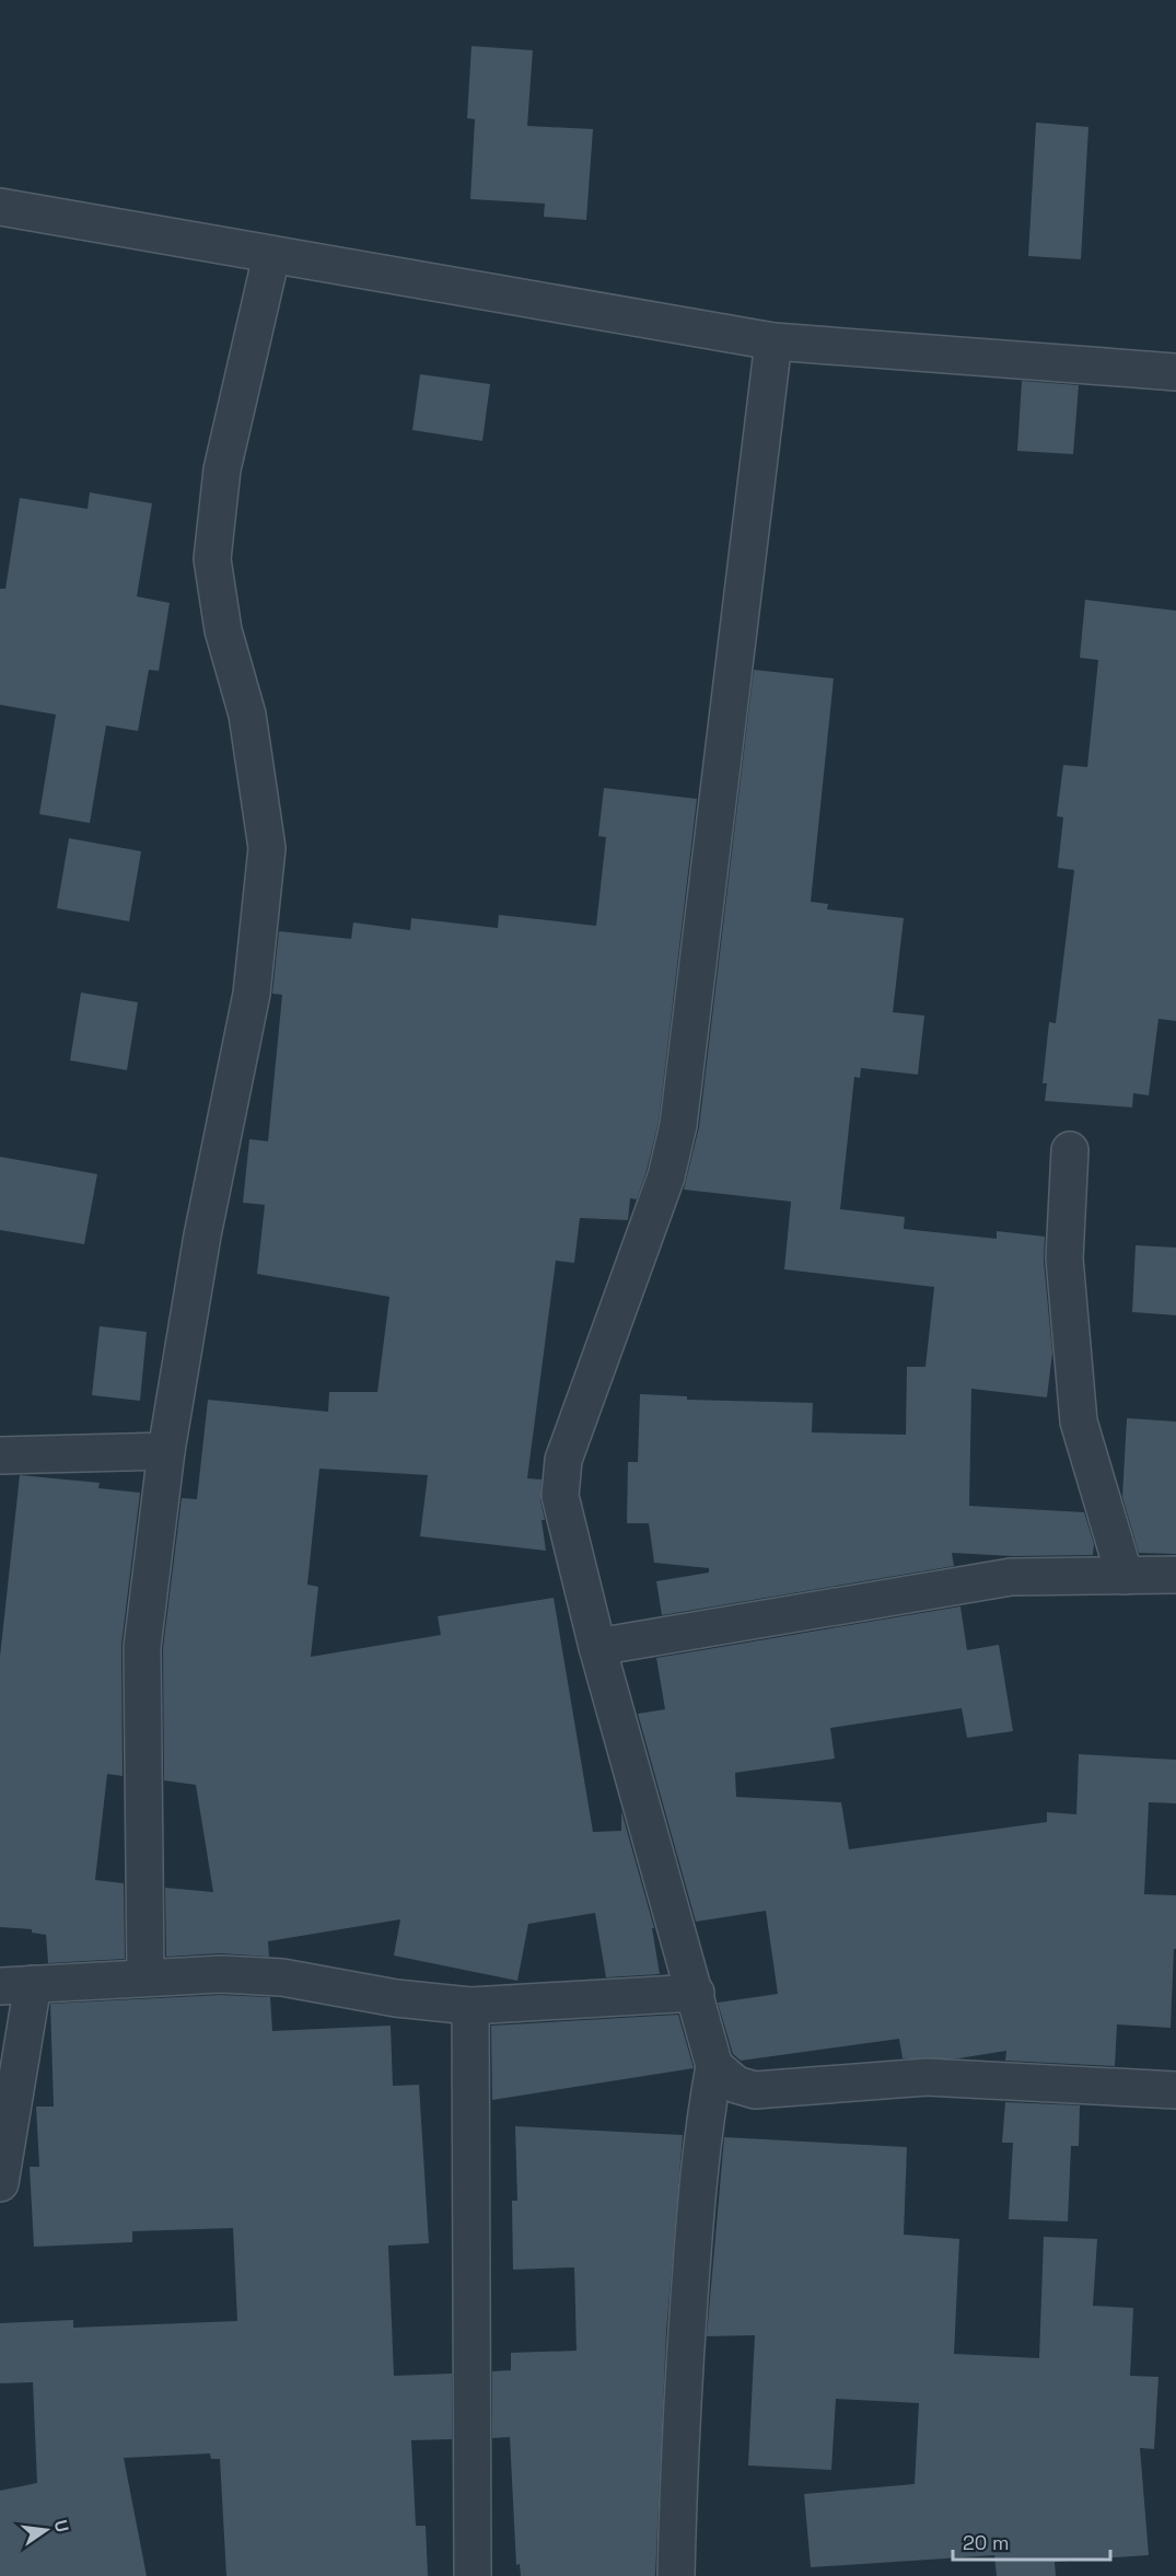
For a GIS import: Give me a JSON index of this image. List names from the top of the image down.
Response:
{
  "scale_bar": "20 m",
  "north": "right"
}
